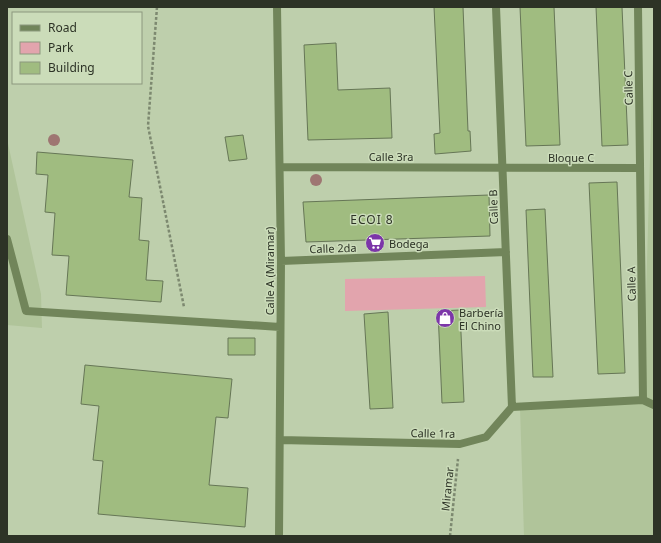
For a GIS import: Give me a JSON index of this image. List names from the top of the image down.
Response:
{
  "streets": {
    "street": [
      "Calle C",
      "Calle 3ra",
      "Bloque C",
      "Calle B",
      "Calle 2da",
      "Calle A (Miramar)",
      "Calle A",
      "Calle 1ra"
    ],
    "path": ["Miramar"]
  },
  "crossings": [
    ["Calle C", "Bloque C"],
    ["Calle C", "Calle A"],
    ["Calle 3ra", "Bloque C"],
    ["Calle 3ra", "Calle B"],
    ["Calle 3ra", "Calle A (Miramar)"],
    ["Bloque C", "Calle B"],
    ["Bloque C", "Calle A"],
    ["Calle B", "Calle 2da"],
    ["Calle B", "Calle 1ra"],
    ["Calle 2da", "Calle A (Miramar)"],
    ["Calle A (Miramar)", "Calle 1ra"],
    ["Calle 1ra", "Miramar"]
  ],
  "districts": ["ECOI 8"],
  "places": {
    "supermarket": ["Bodega"],
    "shop": ["Barbería El Chino"]
  },
  "legend": ["Road", "Park", "Building"]
}
